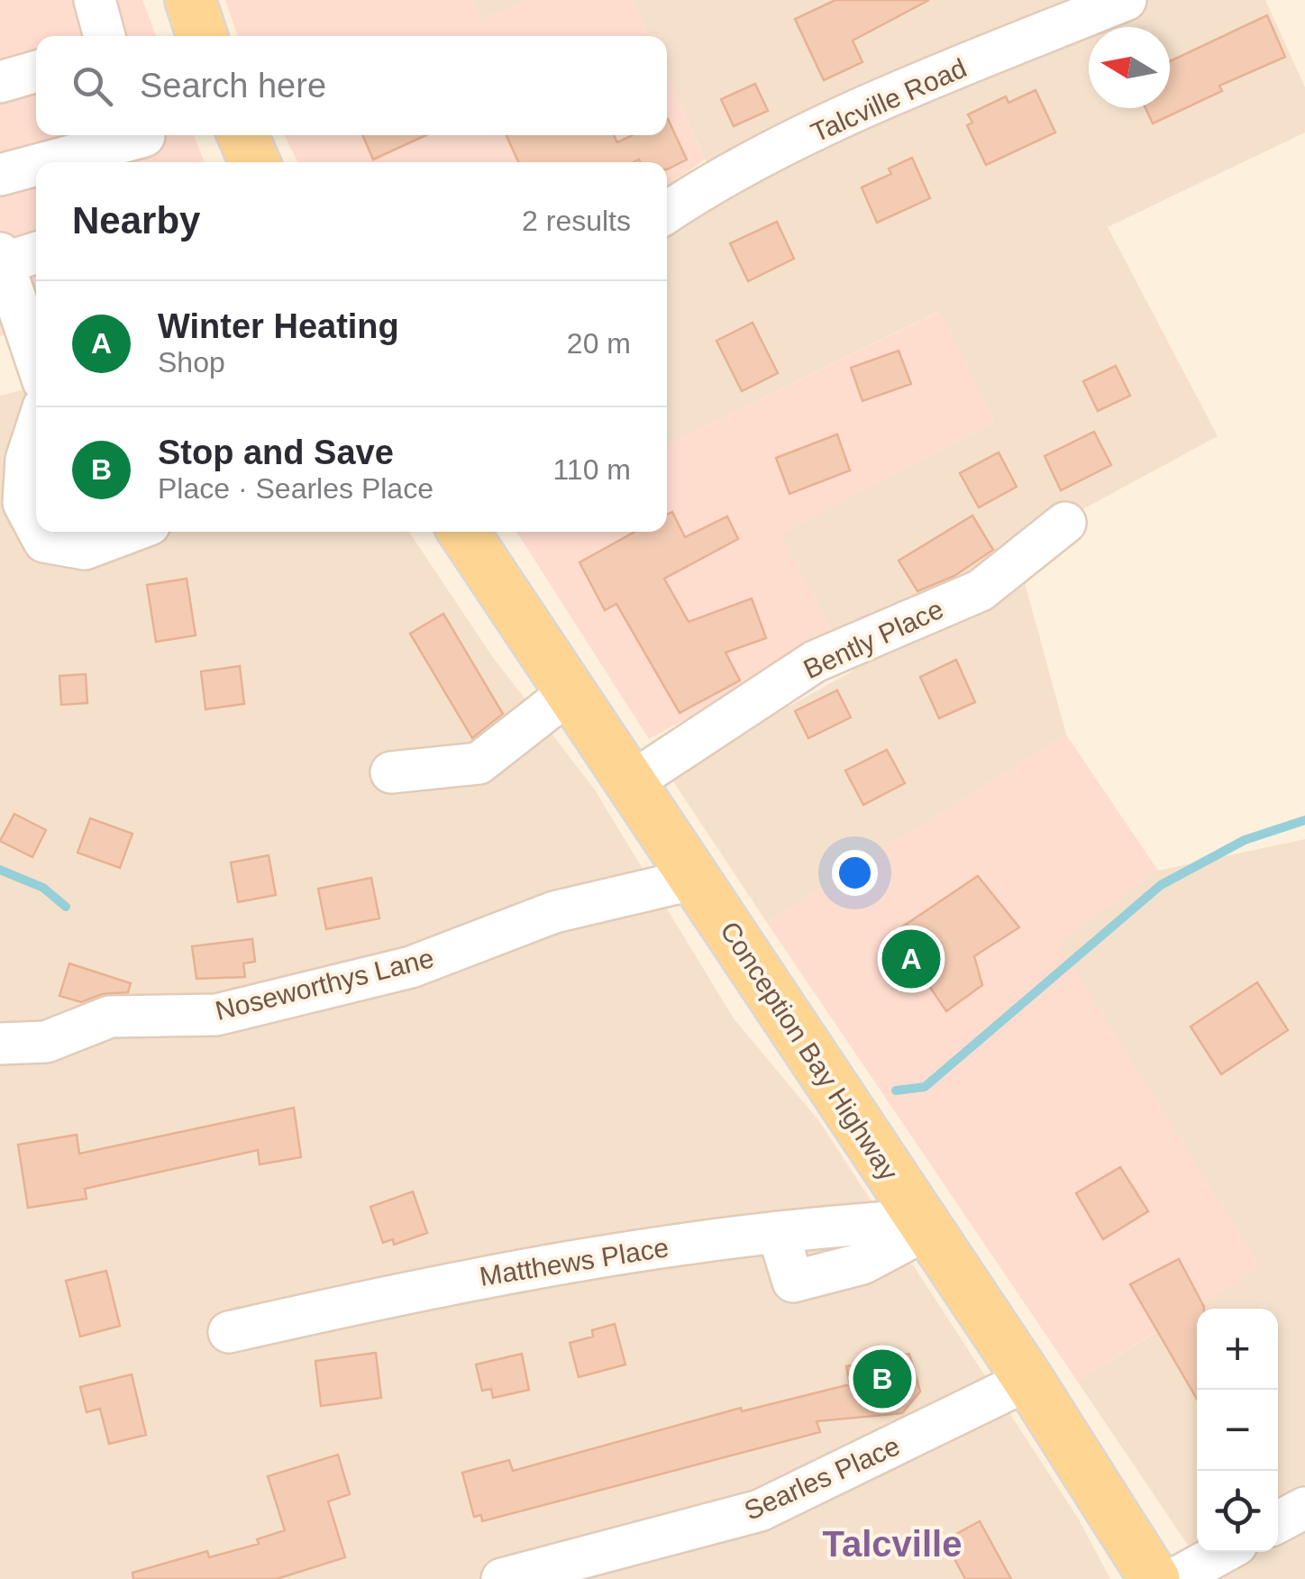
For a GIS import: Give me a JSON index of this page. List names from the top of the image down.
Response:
{
  "streets": {
    "main road": ["Conception Bay Highway"],
    "street": [
      "Talcville Road",
      "Bently Place",
      "Noseworthys Lane",
      "Matthews Place",
      "Searles Place"
    ]
  },
  "crossings": [
    ["Bently Place", "Conception Bay Highway"],
    ["Noseworthys Lane", "Conception Bay Highway"],
    ["Conception Bay Highway", "Matthews Place"],
    ["Conception Bay Highway", "Searles Place"]
  ],
  "districts": ["Talcville"],
  "north": "left",
  "page": {
    "search": "Search here",
    "heading": ["Nearby", "2 results"],
    "list": [
      {
        "mark": "A",
        "name": "Winter Heating",
        "note": "Shop",
        "value": "20 m"
      },
      {
        "mark": "B",
        "name": "Stop and Save",
        "note": "Place · Searles Place",
        "value": "110 m"
      }
    ],
    "pins": ["A", "B"],
    "map_buttons": ["+", "−"]
  }
}
